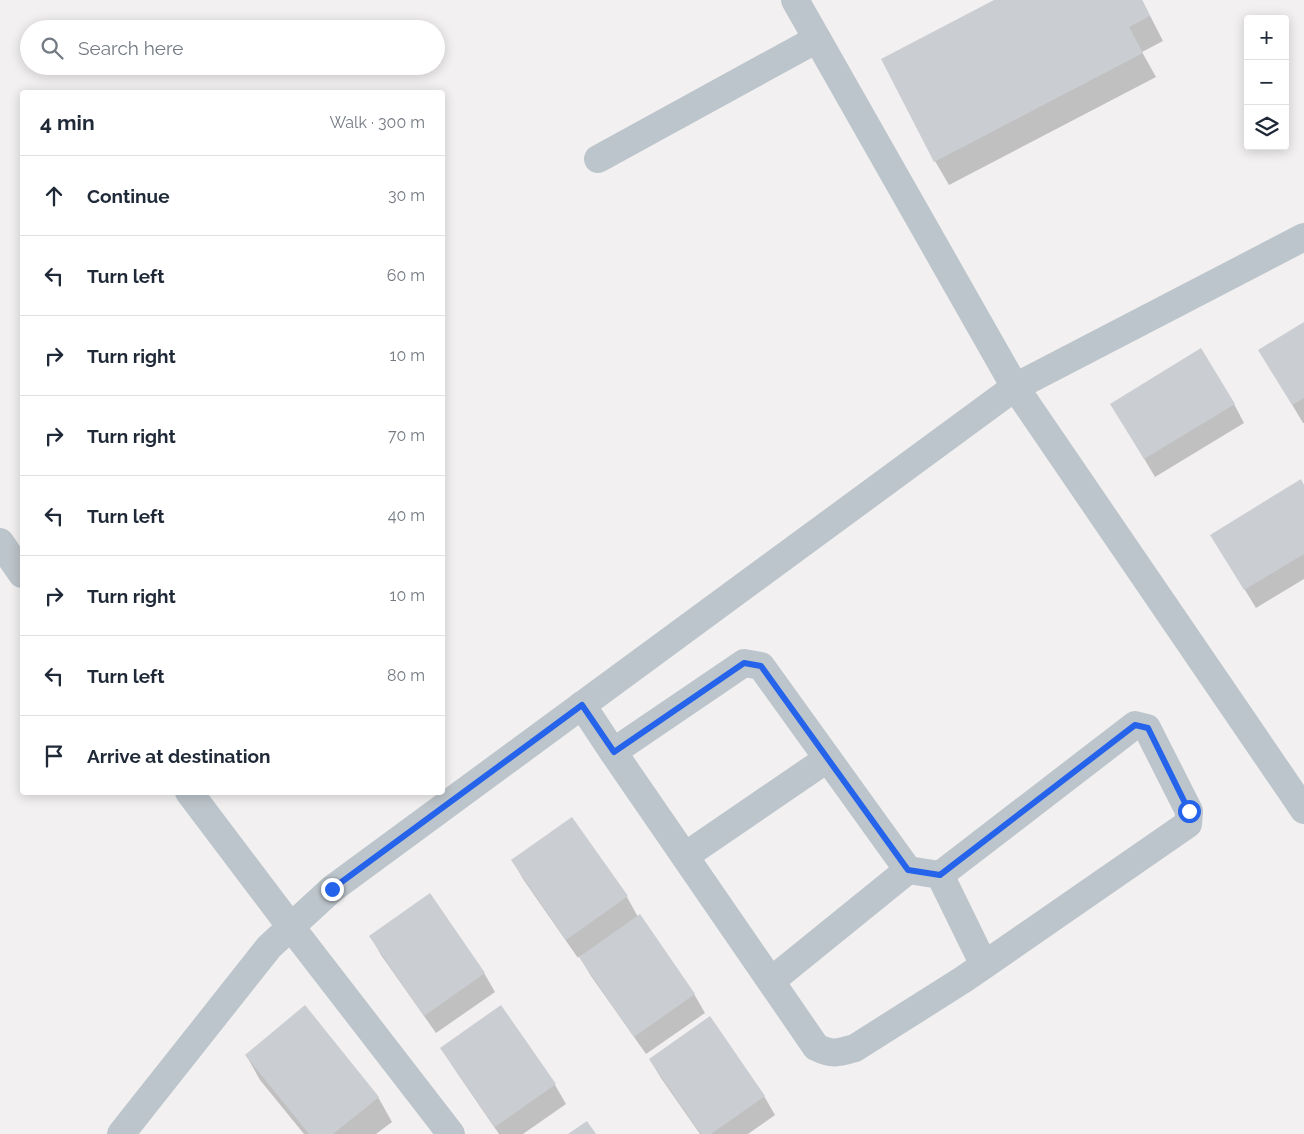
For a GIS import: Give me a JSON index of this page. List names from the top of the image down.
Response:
{
  "page": {
    "map_buttons": ["+", "−"],
    "search": "Search here",
    "heading": ["4 min", "Walk · 300 m"],
    "list": [
      ["Continue", "30 m"],
      ["Turn left", "60 m"],
      ["Turn right", "10 m"],
      ["Turn right", "70 m"],
      ["Turn left", "40 m"],
      ["Turn right", "10 m"],
      ["Turn left", "80 m"],
      "Arrive at destination"
    ]
  }
}
